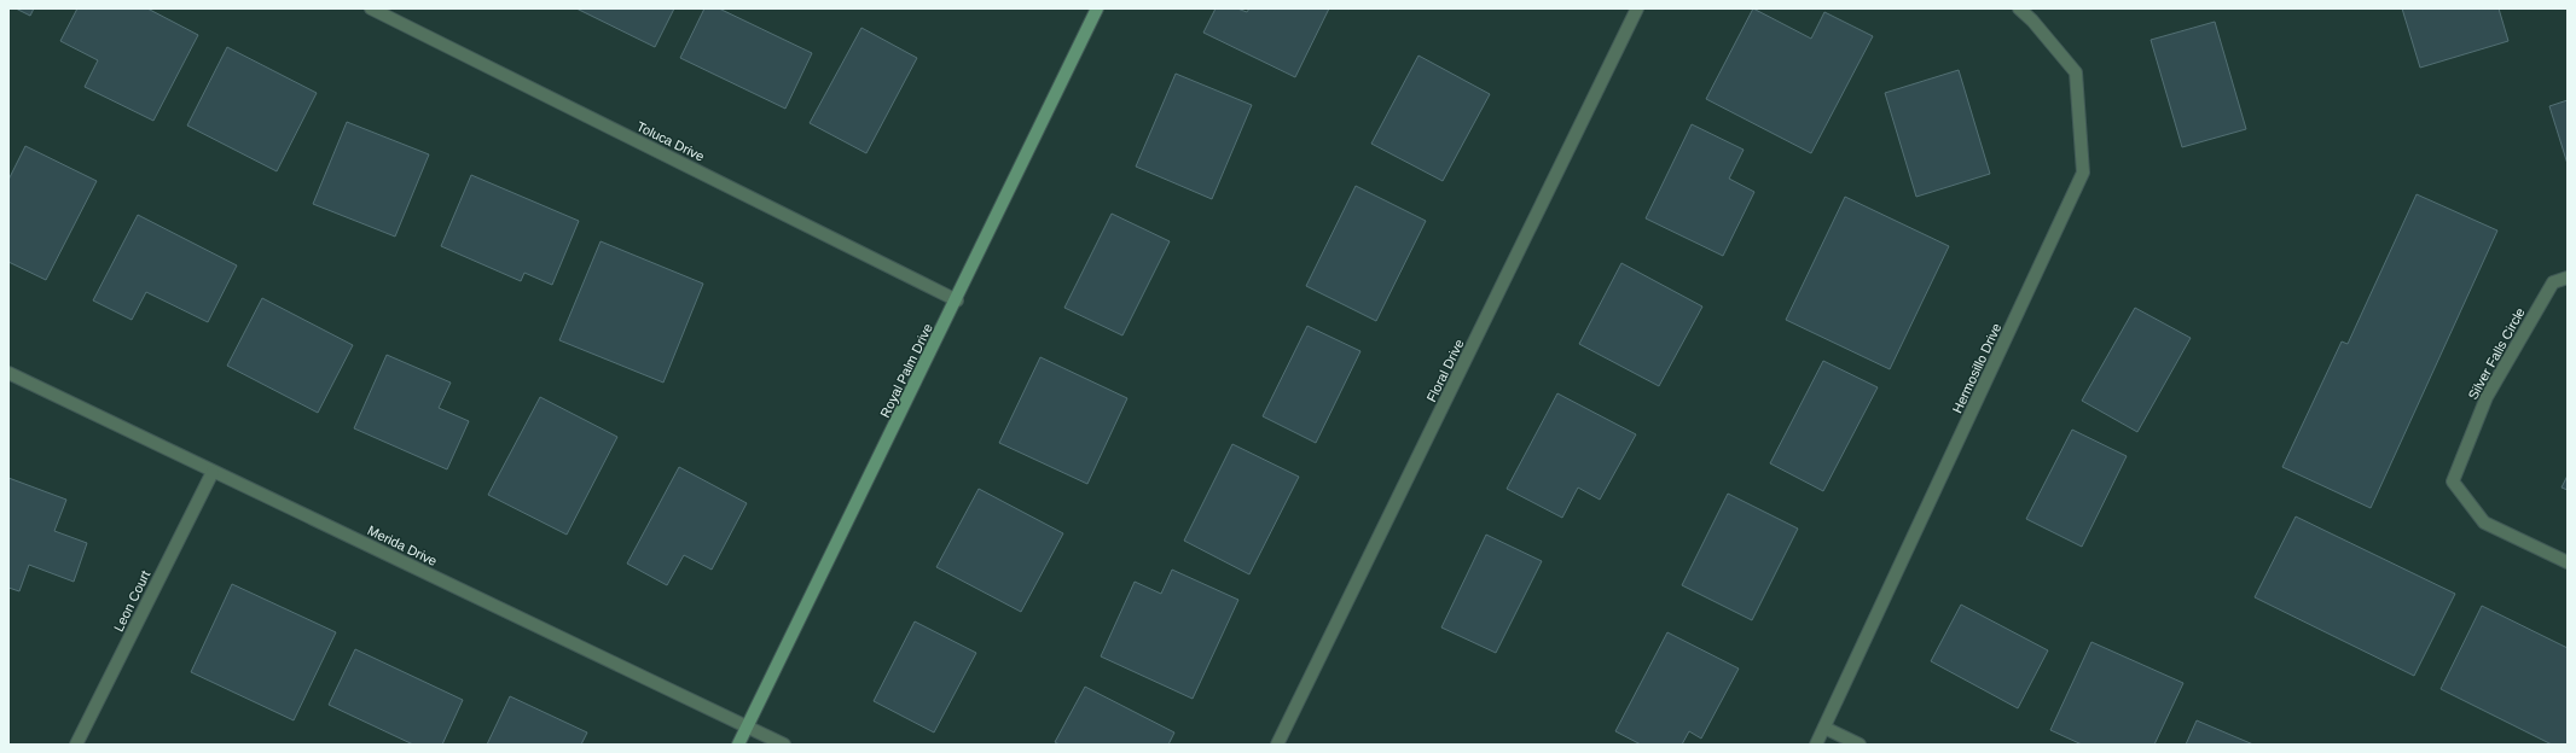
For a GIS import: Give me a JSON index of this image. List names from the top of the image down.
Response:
{
  "streets": {
    "street": [
      "Toluca Drive",
      "Silver Falls Circle",
      "Hermosillo Drive",
      "Royal Palm Drive",
      "Floral Drive",
      "Merida Drive",
      "Leon Court"
    ]
  },
  "crossings": [
    ["Toluca Drive", "Royal Palm Drive"],
    ["Royal Palm Drive", "Merida Drive"],
    ["Merida Drive", "Leon Court"]
  ]
}
